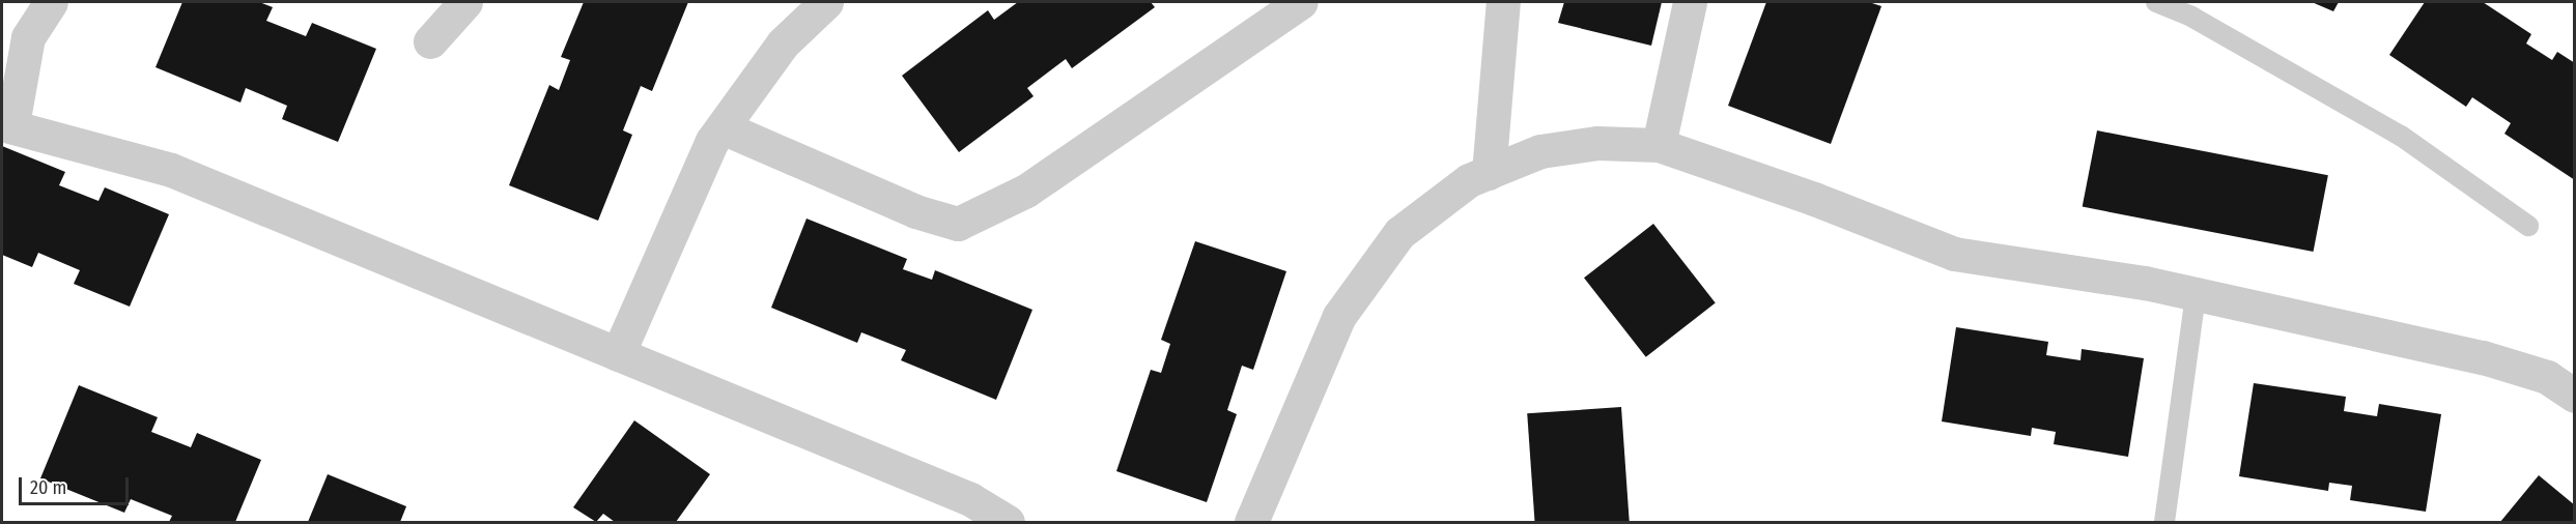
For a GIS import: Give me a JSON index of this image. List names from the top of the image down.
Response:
{
  "scale_bar": "20 m"
}
